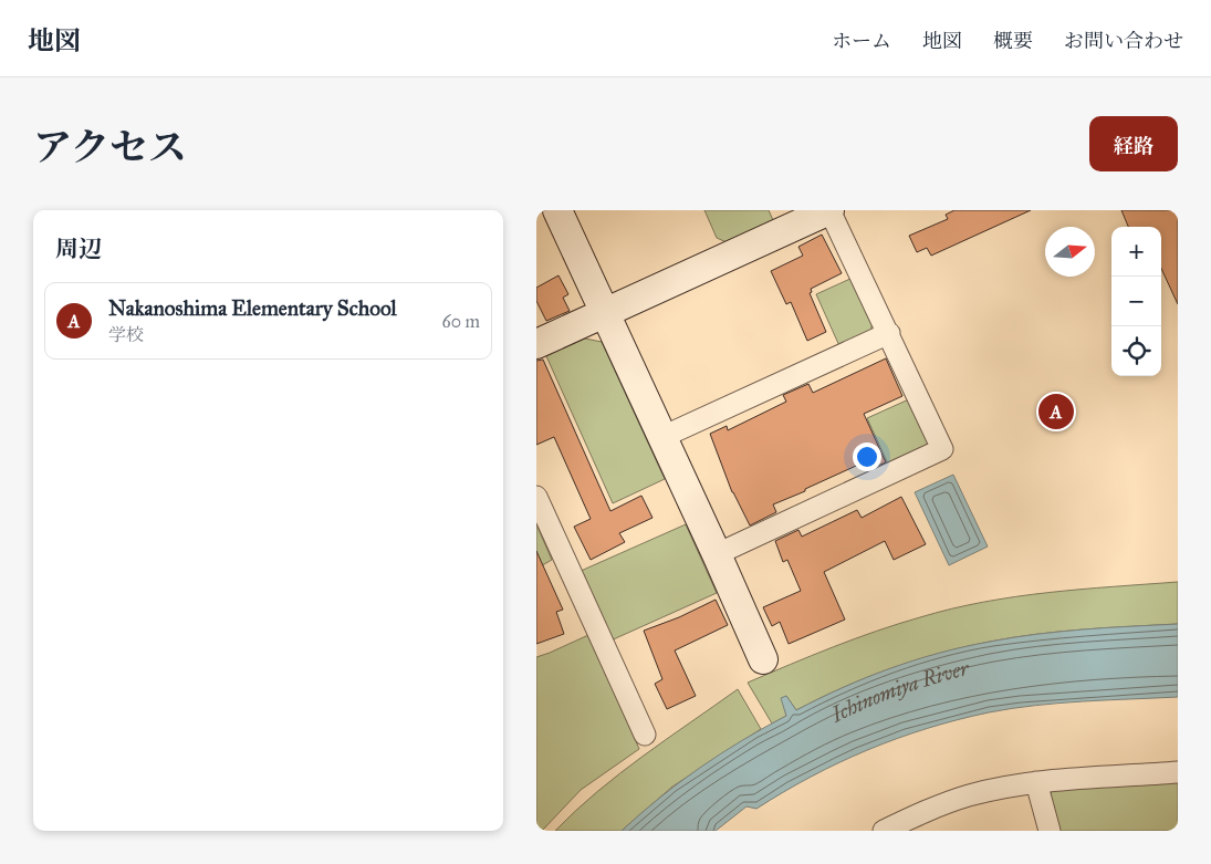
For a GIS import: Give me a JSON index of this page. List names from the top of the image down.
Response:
{
  "water": ["Ichinomiya River"],
  "north": "right",
  "page": {
    "header": "地図",
    "nav": [
      "ホーム",
      "地図",
      "概要",
      "お問い合わせ"
    ],
    "title": "アクセス",
    "buttons": "経路",
    "heading": "周辺",
    "map_buttons": ["+", "−"],
    "list": [
      {
        "mark": "A",
        "name": "Nakanoshima Elementary School",
        "note": "学校",
        "value": "60 m"
      }
    ],
    "pins": "A"
  }
}
